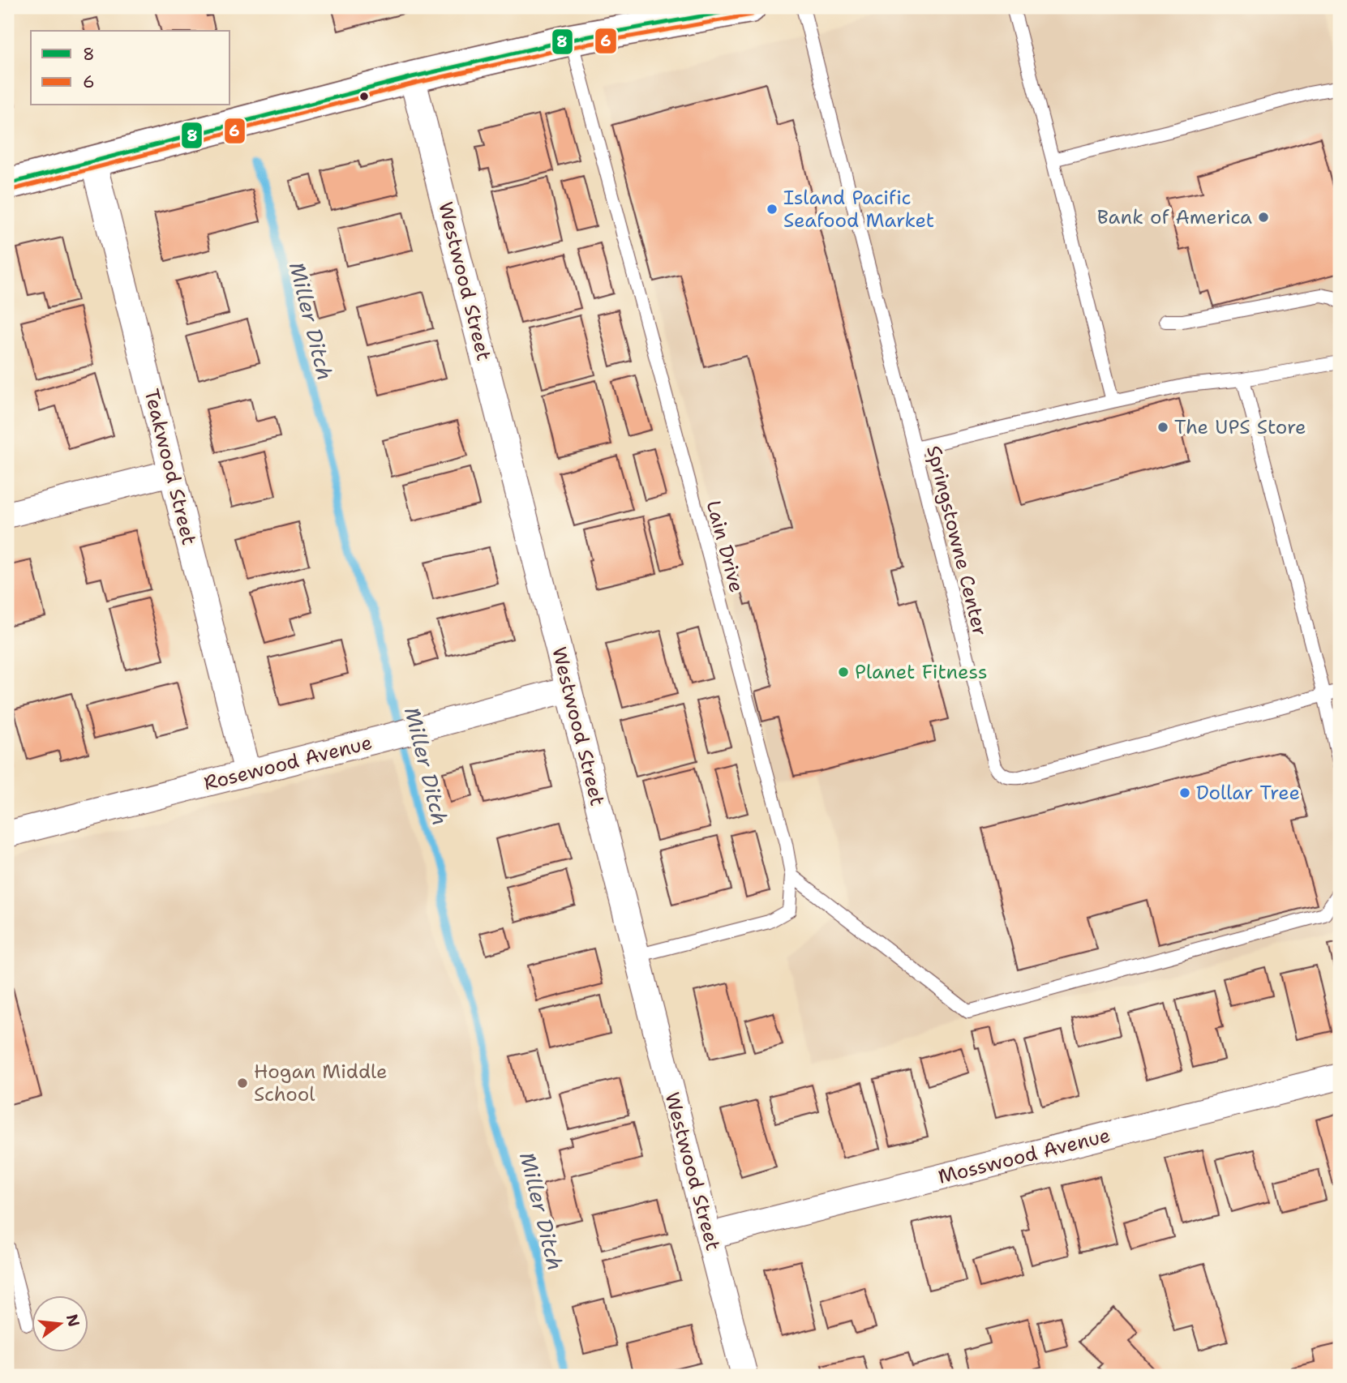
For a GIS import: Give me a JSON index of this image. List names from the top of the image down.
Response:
{
  "streets": {
    "street": [
      "Westwood Street",
      "Teakwood Street",
      "Rosewood Avenue",
      "Mosswood Avenue"
    ],
    "lane": ["Springstowne Center", "Lain Drive"]
  },
  "crossings": [
    ["Westwood Street", "Lain Drive"],
    ["Westwood Street", "Rosewood Avenue"],
    ["Westwood Street", "Mosswood Avenue"],
    ["Teakwood Street", "Rosewood Avenue"]
  ],
  "water": ["Miller Ditch"],
  "places": [
    "Island Pacific Seafood Market",
    "Bank of America",
    "The UPS Store",
    "Planet Fitness",
    "Dollar Tree",
    "Hogan Middle School"
  ],
  "lines": ["transit line 8", "transit line 6"],
  "legend": ["8", "6"],
  "north": "right"
}
